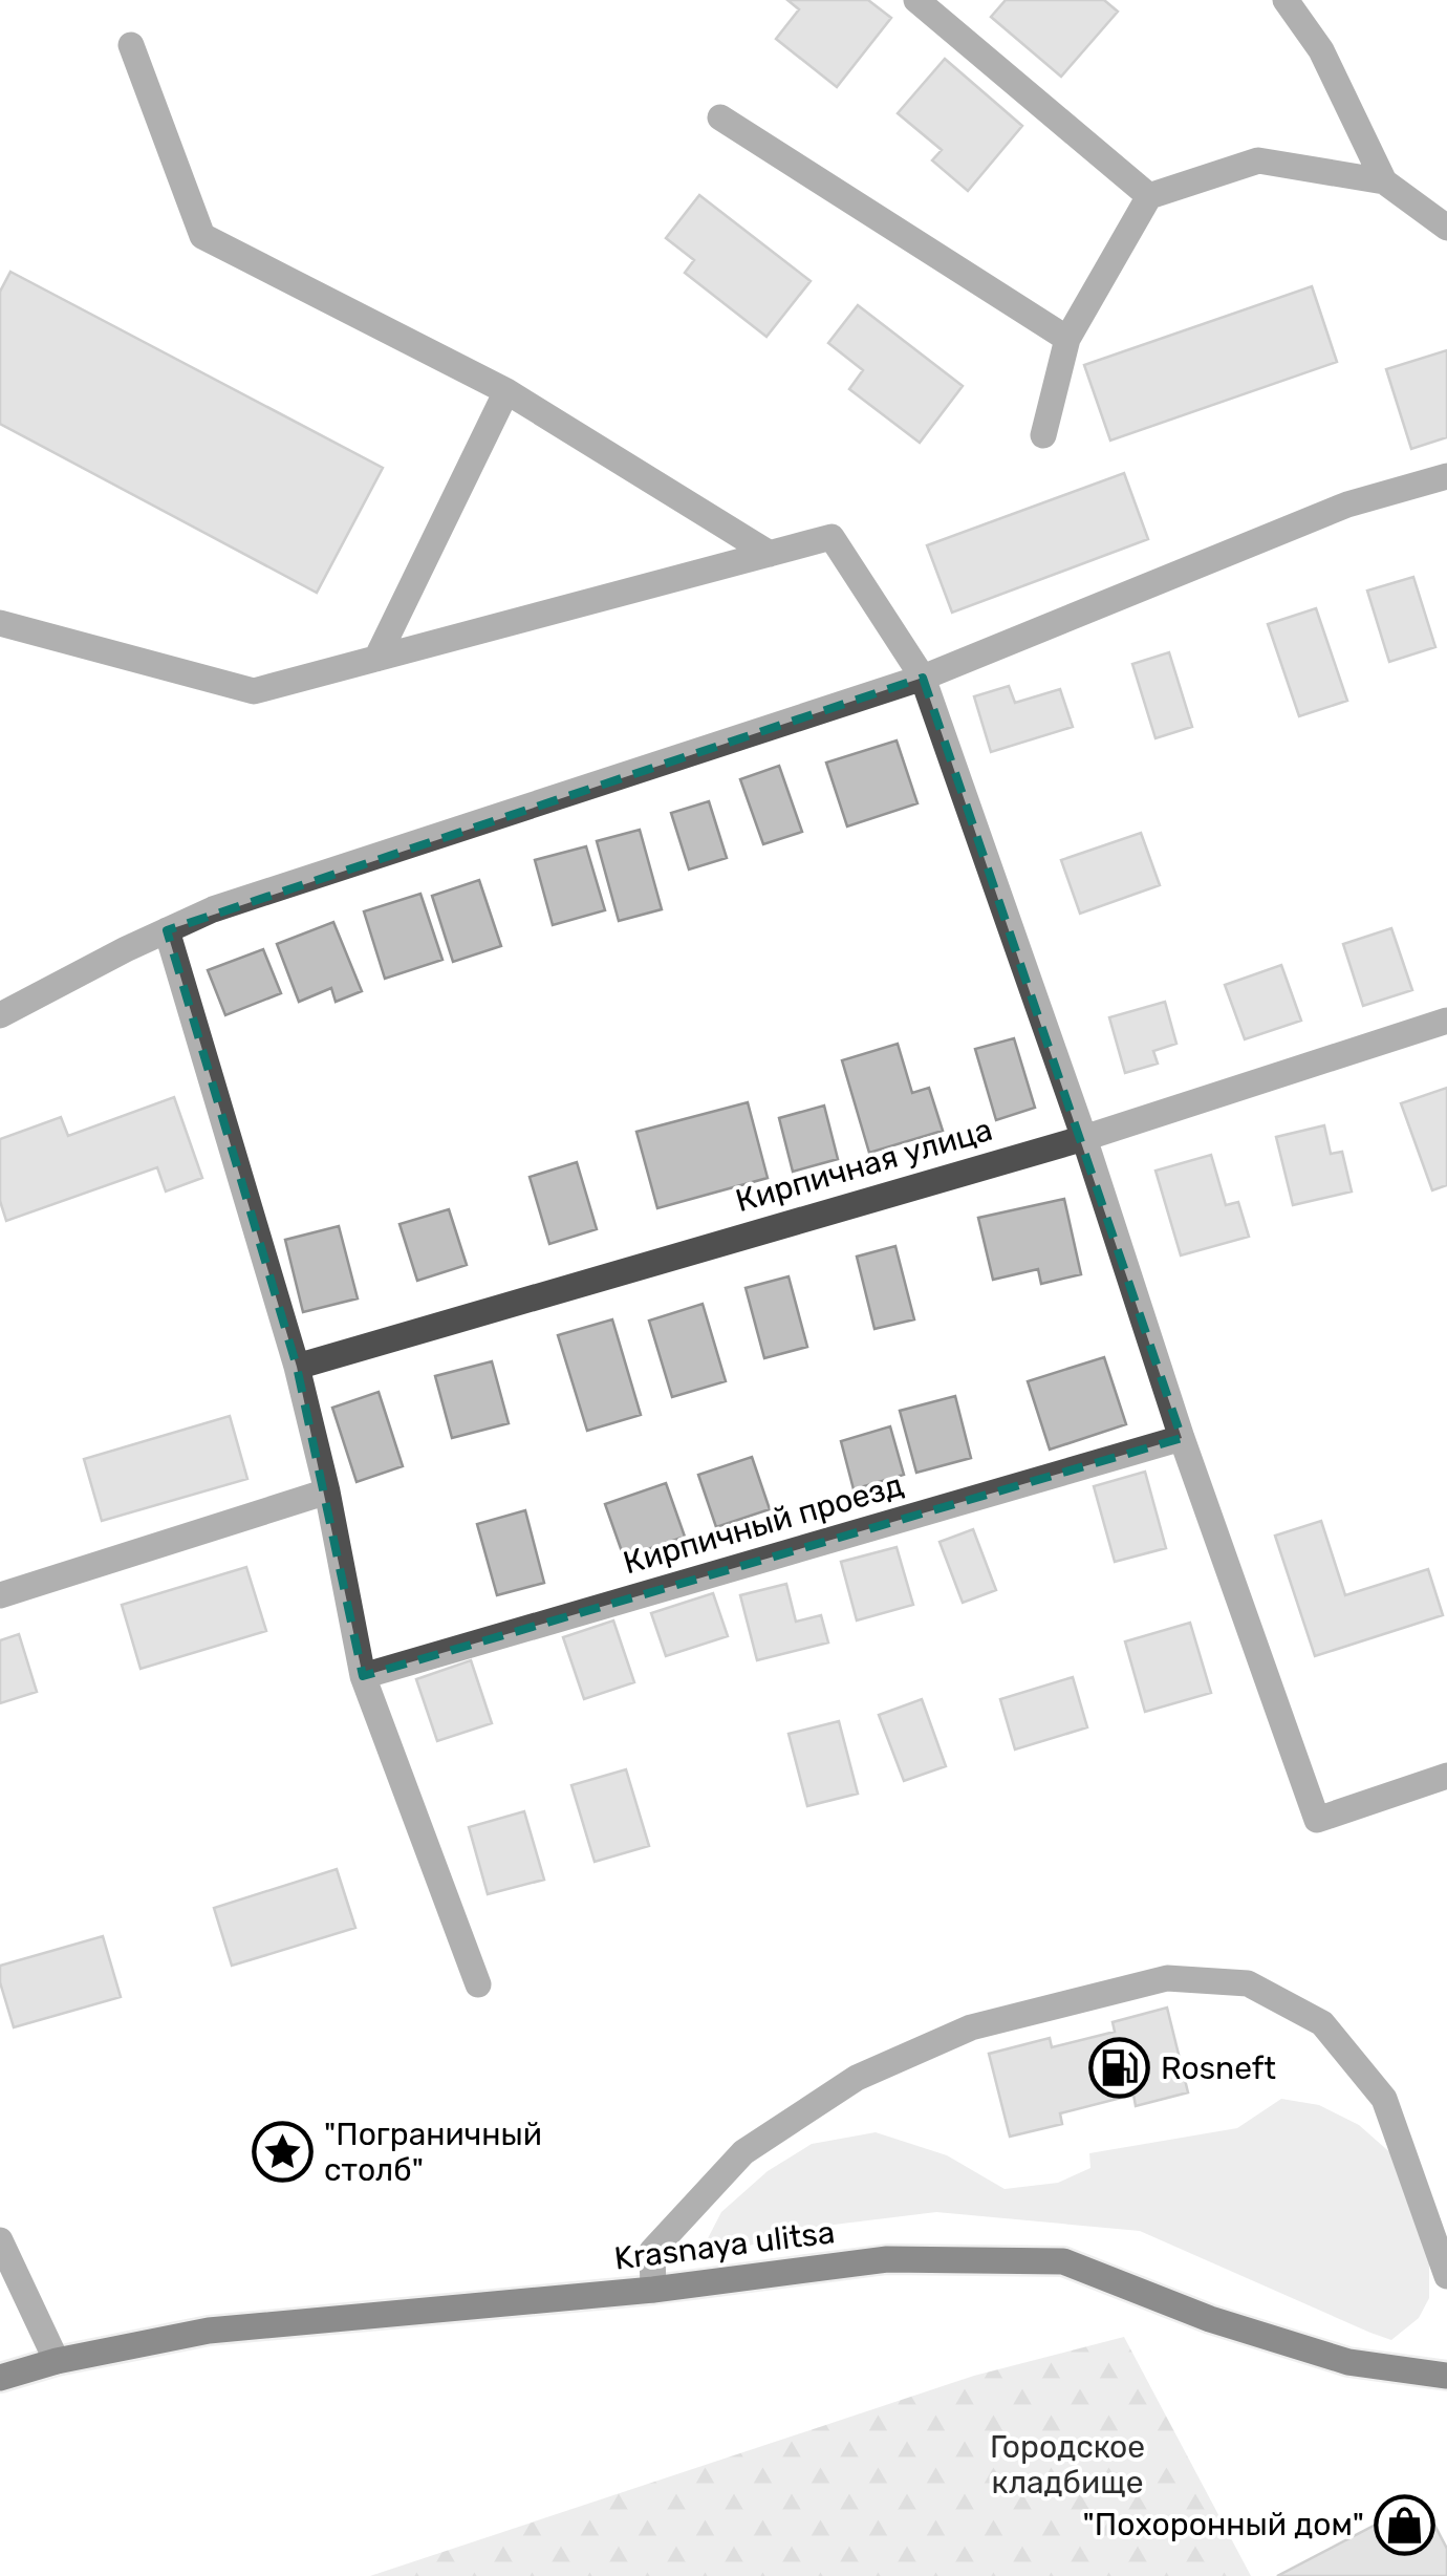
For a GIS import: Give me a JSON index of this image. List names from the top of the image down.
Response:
{
  "streets": {
    "main road": ["Krasnaya ulitsa"],
    "street": ["Кирпичная улица", "Кирпичный проезд"]
  },
  "parks": ["Городское кладбище"],
  "places": {
    "fuel station": ["Rosneft"],
    "place": ["\"Пограничный столб\""],
    "shop": ["\"Похоронный дом\""]
  }
}
